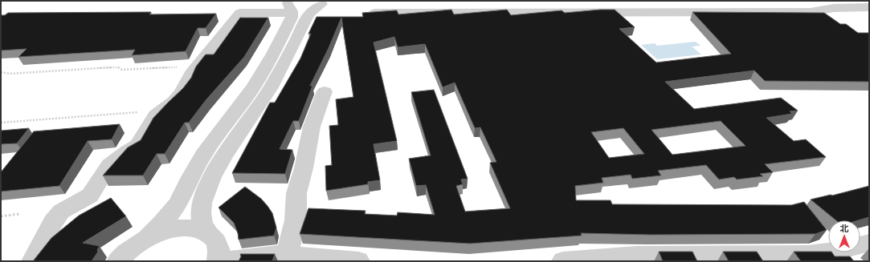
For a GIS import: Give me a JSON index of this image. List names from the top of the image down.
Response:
{
  "north": "top"
}
